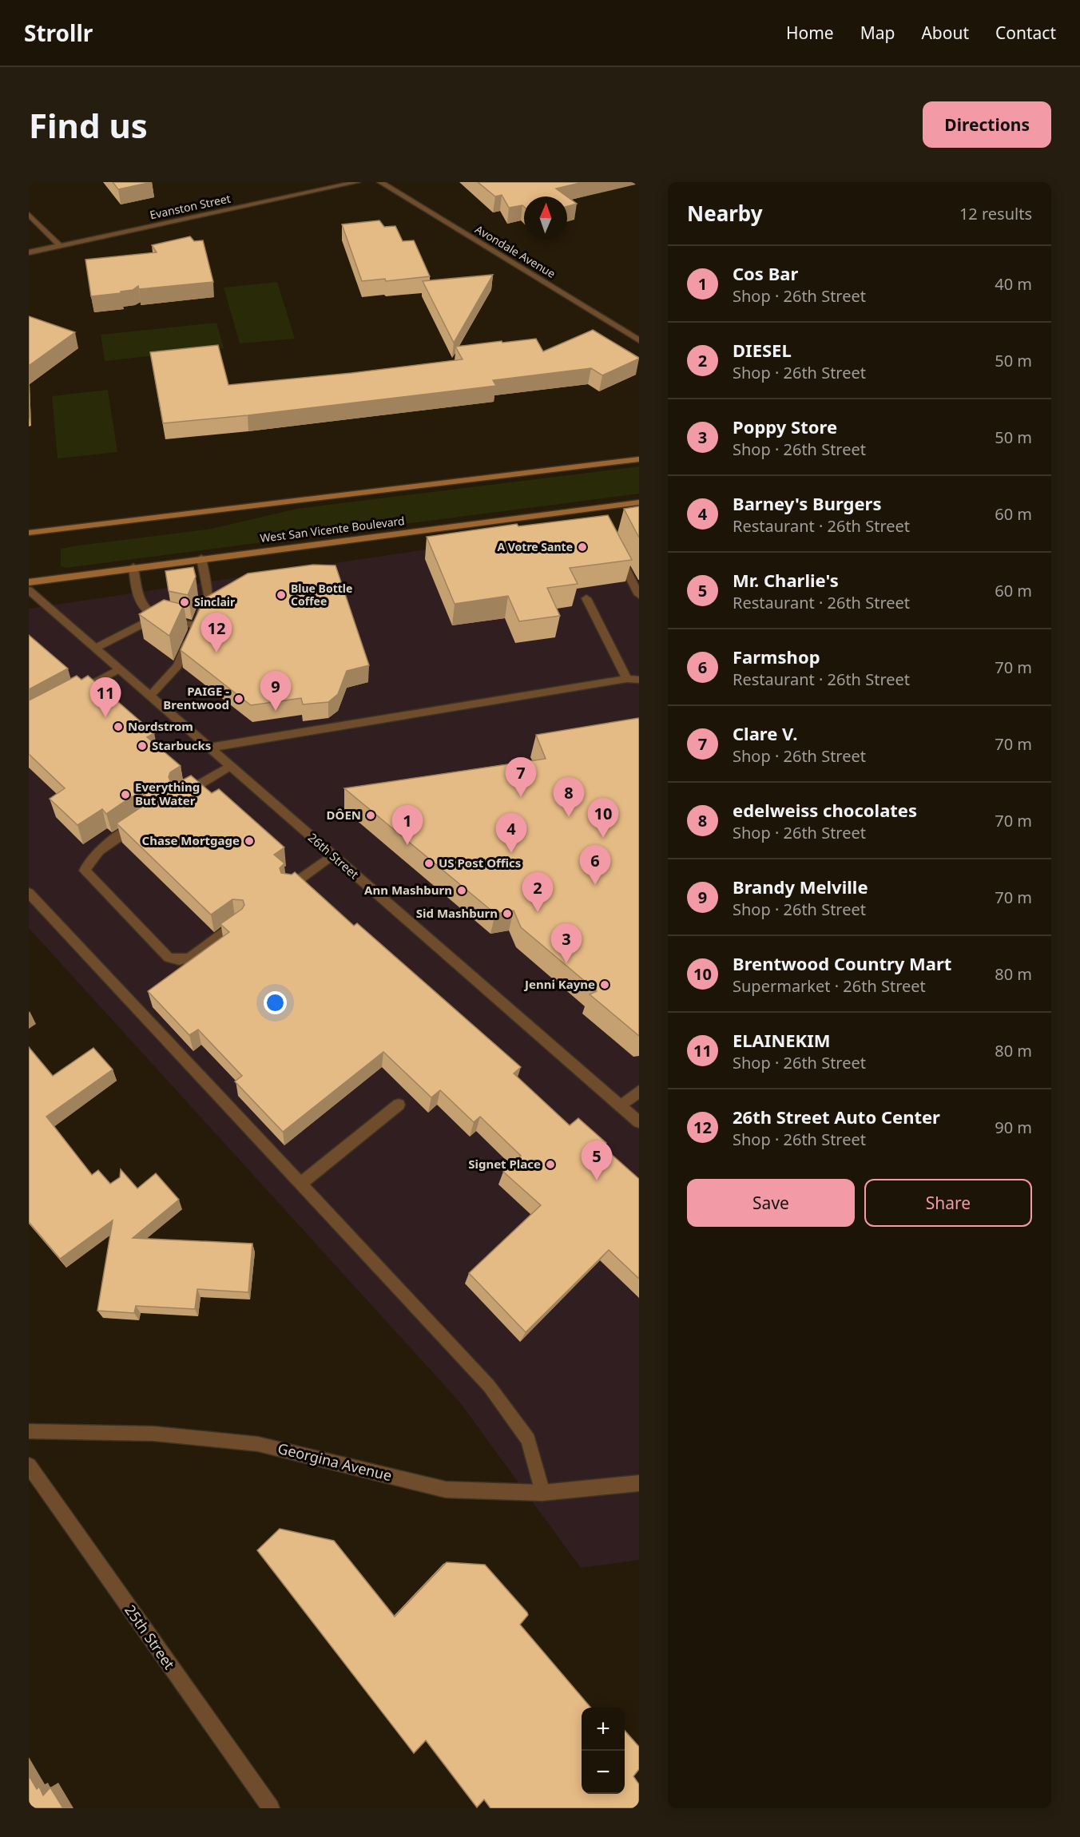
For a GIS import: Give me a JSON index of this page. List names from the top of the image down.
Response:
{
  "streets": {
    "main road": ["West San Vicente Boulevard"],
    "street": [
      "Evanston Street",
      "Avondale Avenue",
      "26th Street",
      "Georgina Avenue",
      "25th Street"
    ]
  },
  "places": [
    "A Votre Sante",
    "Blue Bottle Coffee",
    "Sinclair",
    "PAIGE - Brentwood",
    "Nordstrom",
    "Starbucks",
    "Everything But Water",
    "DÔEN",
    "Chase Mortgage",
    "US Post Offics",
    "Ann Mashburn",
    "Sid Mashburn",
    "Jenni Kayne",
    "Signet Place"
  ],
  "north": "top",
  "page": {
    "header": "Strollr",
    "nav": [
      "Home",
      "Map",
      "About",
      "Contact"
    ],
    "buttons": [
      "Directions",
      ["Save", "Share"]
    ],
    "title": "Find us",
    "heading": ["Nearby", "12 results"],
    "list": [
      {
        "mark": "1",
        "name": "Cos Bar",
        "note": "Shop · 26th Street",
        "value": "40 m"
      },
      {
        "mark": "2",
        "name": "DIESEL",
        "note": "Shop · 26th Street",
        "value": "50 m"
      },
      {
        "mark": "3",
        "name": "Poppy Store",
        "note": "Shop · 26th Street",
        "value": "50 m"
      },
      {
        "mark": "4",
        "name": "Barney's Burgers",
        "note": "Restaurant · 26th Street",
        "value": "60 m"
      },
      {
        "mark": "5",
        "name": "Mr. Charlie's",
        "note": "Restaurant · 26th Street",
        "value": "60 m"
      },
      {
        "mark": "6",
        "name": "Farmshop",
        "note": "Restaurant · 26th Street",
        "value": "70 m"
      },
      {
        "mark": "7",
        "name": "Clare V.",
        "note": "Shop · 26th Street",
        "value": "70 m"
      },
      {
        "mark": "8",
        "name": "edelweiss chocolates",
        "note": "Shop · 26th Street",
        "value": "70 m"
      },
      {
        "mark": "9",
        "name": "Brandy Melville",
        "note": "Shop · 26th Street",
        "value": "70 m"
      },
      {
        "mark": "10",
        "name": "Brentwood Country Mart",
        "note": "Supermarket · 26th Street",
        "value": "80 m"
      },
      {
        "mark": "11",
        "name": "ELAINEKIM",
        "note": "Shop · 26th Street",
        "value": "80 m"
      },
      {
        "mark": "12",
        "name": "26th Street Auto Center",
        "note": "Shop · 26th Street",
        "value": "90 m"
      }
    ],
    "pins": [
      "12",
      "9",
      "11",
      "7",
      "8",
      "10",
      "1",
      "4",
      "6",
      "2",
      "3",
      "5"
    ],
    "map_buttons": ["+", "−"]
  }
}
